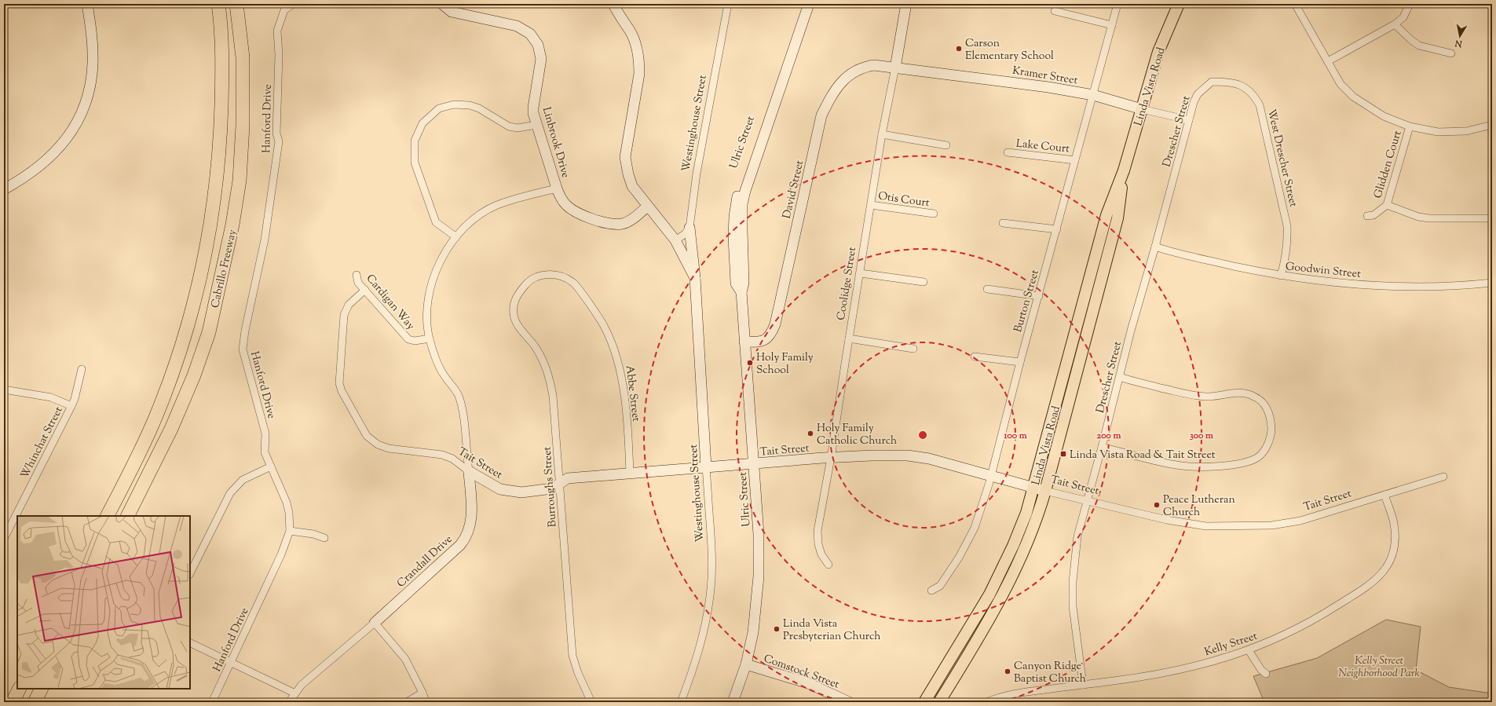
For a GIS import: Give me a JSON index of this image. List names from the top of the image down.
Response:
{
  "streets": {
    "highway": ["Cabrillo Freeway"],
    "main road": ["Linda Vista Road"],
    "street": [
      "Kramer Street",
      "Hanford Drive",
      "Westinghouse Street",
      "Drescher Street",
      "Linbrook Drive",
      "Ulric Street",
      "Lake Court",
      "West Drescher Street",
      "Glidden Court",
      "David Street",
      "Otis Court",
      "Goodwin Street",
      "Coolidge Street",
      "Burton Street",
      "Cardigan Way",
      "Abbe Street",
      "Whinchat Street",
      "Tait Street",
      "Burroughs Street",
      "Crandall Drive",
      "Kelly Street",
      "Comstock Street"
    ]
  },
  "crossings": [
    ["Kramer Street", "Linda Vista Road"],
    ["Kramer Street", "Drescher Street"],
    ["Kramer Street", "David Street"],
    ["Kramer Street", "Coolidge Street"],
    ["Kramer Street", "Burton Street"],
    ["Linda Vista Road", "Tait Street"],
    ["Westinghouse Street", "Tait Street"],
    ["Drescher Street", "West Drescher Street"],
    ["Drescher Street", "Goodwin Street"],
    ["Drescher Street", "Tait Street"],
    ["Drescher Street", "Kelly Street"],
    ["Linbrook Drive", "Crandall Drive"],
    ["Ulric Street", "David Street"],
    ["Ulric Street", "Tait Street"],
    ["Ulric Street", "Comstock Street"],
    ["Lake Court", "Burton Street"],
    ["West Drescher Street", "Goodwin Street"],
    ["David Street", "Coolidge Street"],
    ["Otis Court", "Coolidge Street"],
    ["Coolidge Street", "Tait Street"],
    ["Burton Street", "Tait Street"],
    ["Cardigan Way", "Tait Street"],
    ["Cardigan Way", "Crandall Drive"],
    ["Abbe Street", "Tait Street"],
    ["Abbe Street", "Burroughs Street"],
    ["Tait Street", "Burroughs Street"],
    ["Tait Street", "Crandall Drive"],
    ["Tait Street", "Kelly Street"]
  ],
  "parks": ["Kelly Street Neighborhood Park"],
  "places": {
    "other": [
      "Carson Elementary School",
      "Holy Family School",
      "Holy Family Catholic Church",
      "Peace Lutheran Church",
      "Linda Vista Presbyterian Church",
      "Canyon Ridge Baptist Church"
    ],
    "transit": ["Linda Vista Road & Tait Street"]
  },
  "north": "bottom",
  "rings": ["100 m", "200 m", "300 m"]
}
